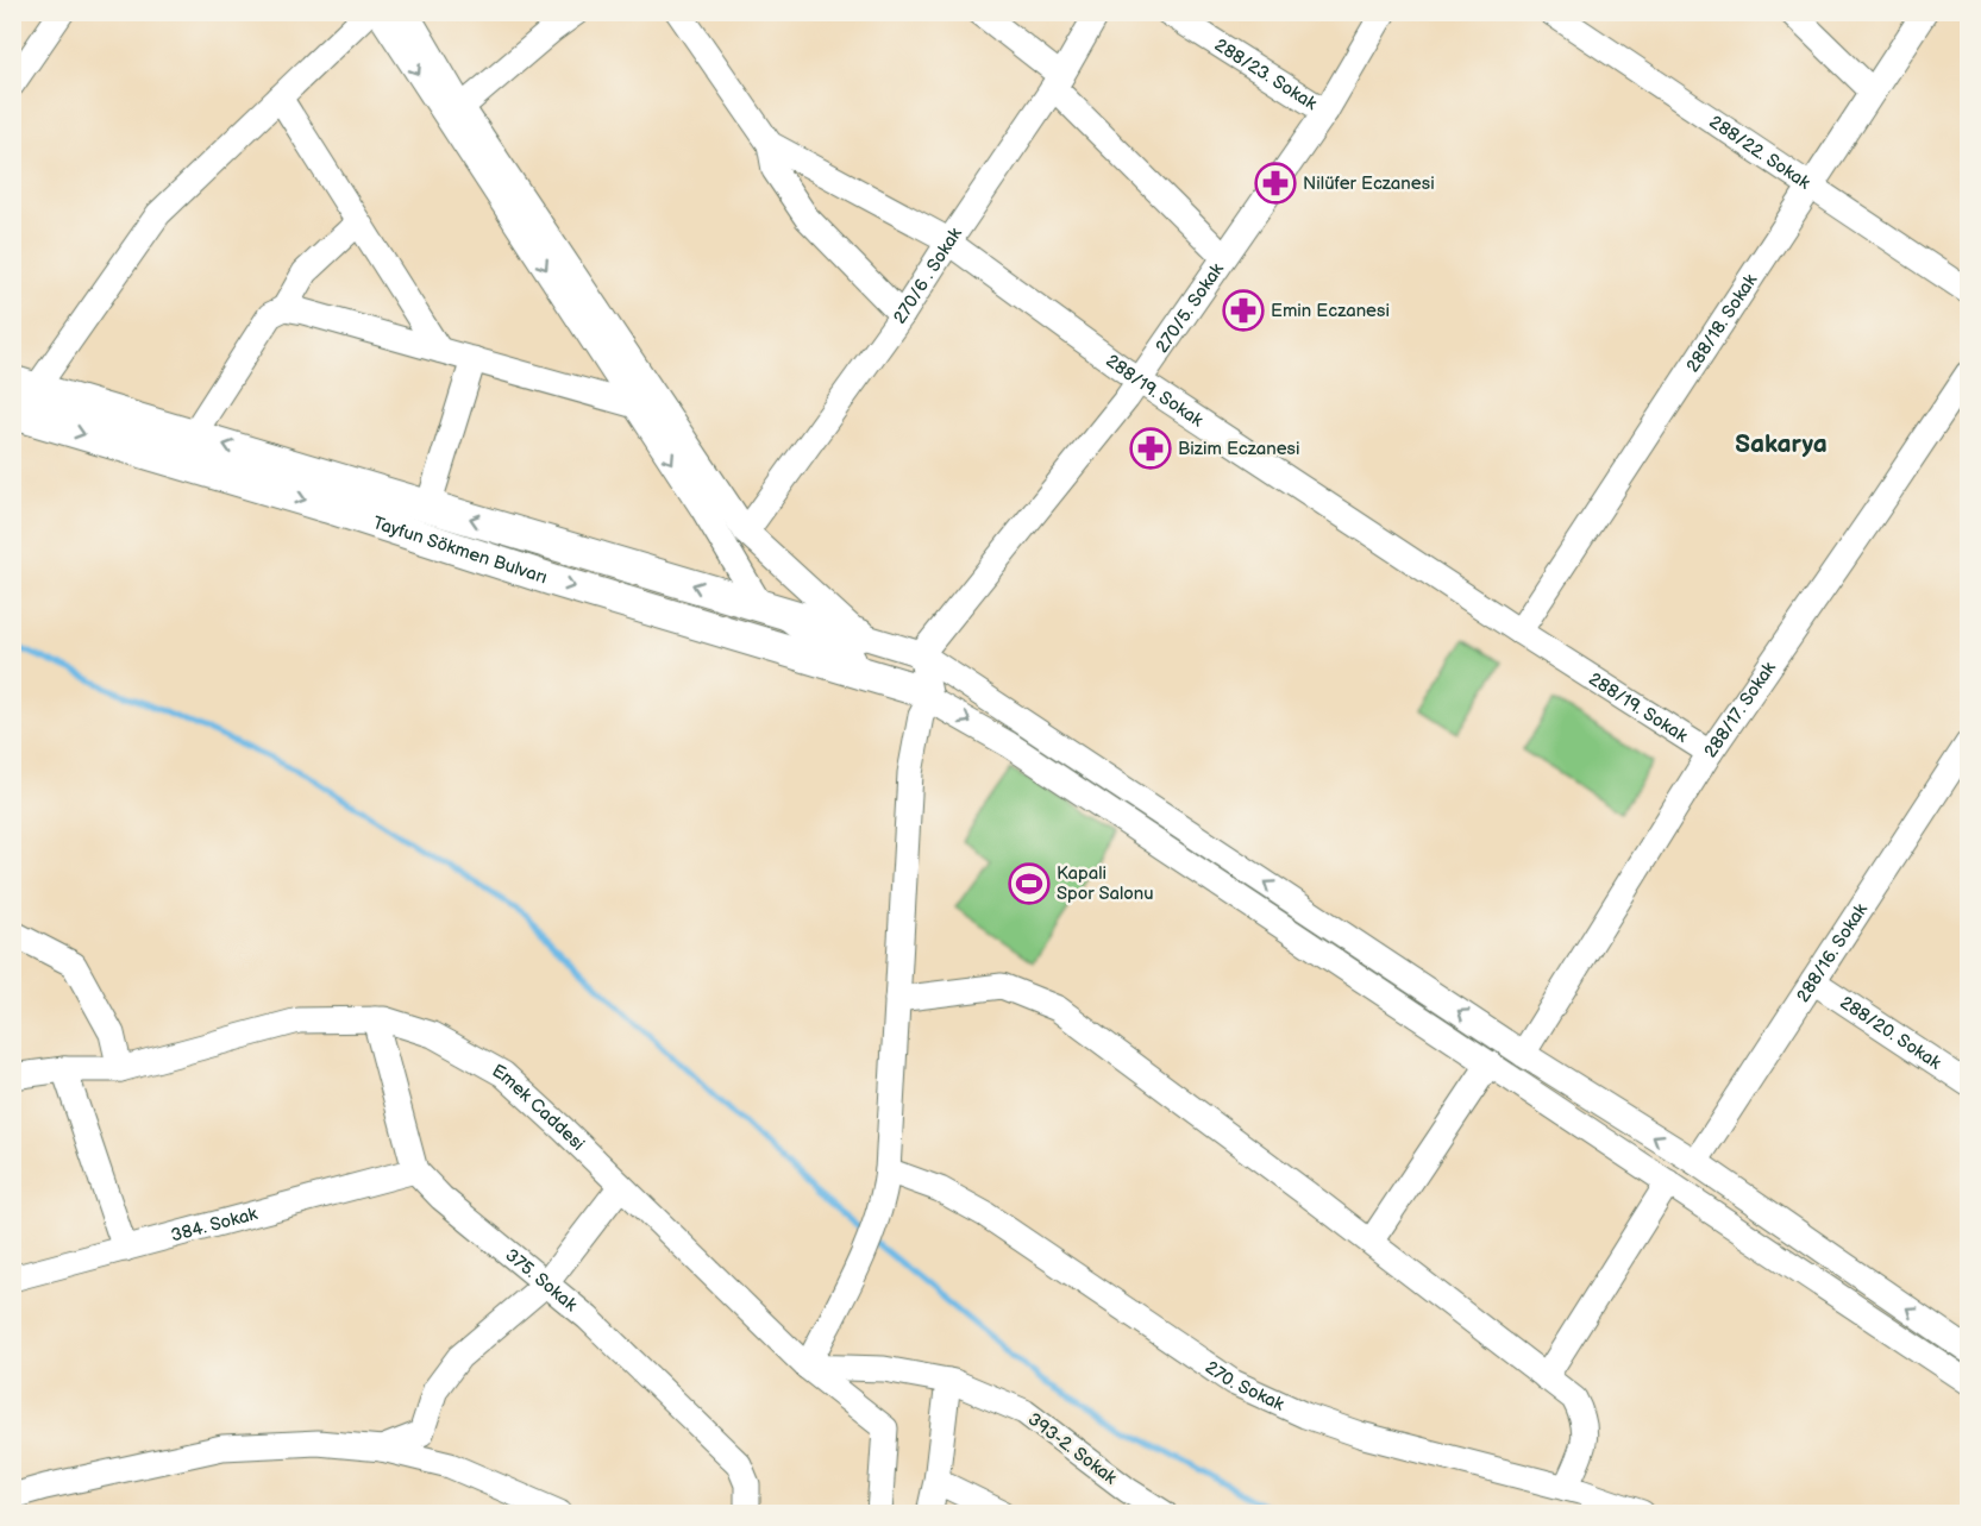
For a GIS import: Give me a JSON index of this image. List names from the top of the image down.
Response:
{
  "streets": {
    "main road": ["Tayfun Sökmen Bulvarı"],
    "street": [
      "288/23. Sokak",
      "288/22. Sokak",
      "270/6 . Sokak",
      "270/5. Sokak",
      "288/18. Sokak",
      "288/19. Sokak",
      "288/17. Sokak",
      "288/16. Sokak",
      "288/20. Sokak",
      "Emek Caddesi",
      "384. Sokak",
      "375. Sokak",
      "270. Sokak",
      "393-2. Sokak"
    ]
  },
  "crossings": [
    ["288/23. Sokak", "270/5. Sokak"],
    ["288/22. Sokak", "288/18. Sokak"],
    ["270/6 . Sokak", "288/19. Sokak"],
    ["270/5. Sokak", "288/19. Sokak"],
    ["288/18. Sokak", "288/19. Sokak"],
    ["288/19. Sokak", "288/17. Sokak"],
    ["288/16. Sokak", "288/20. Sokak"],
    ["Emek Caddesi", "393-2. Sokak"],
    ["384. Sokak", "375. Sokak"]
  ],
  "districts": ["Sakarya"],
  "places": {
    "pharmacy": ["Nilüfer Eczanesi", "Emin Eczanesi", "Bizim Eczanesi"],
    "sports": ["Kapali Spor Salonu"]
  }
}
